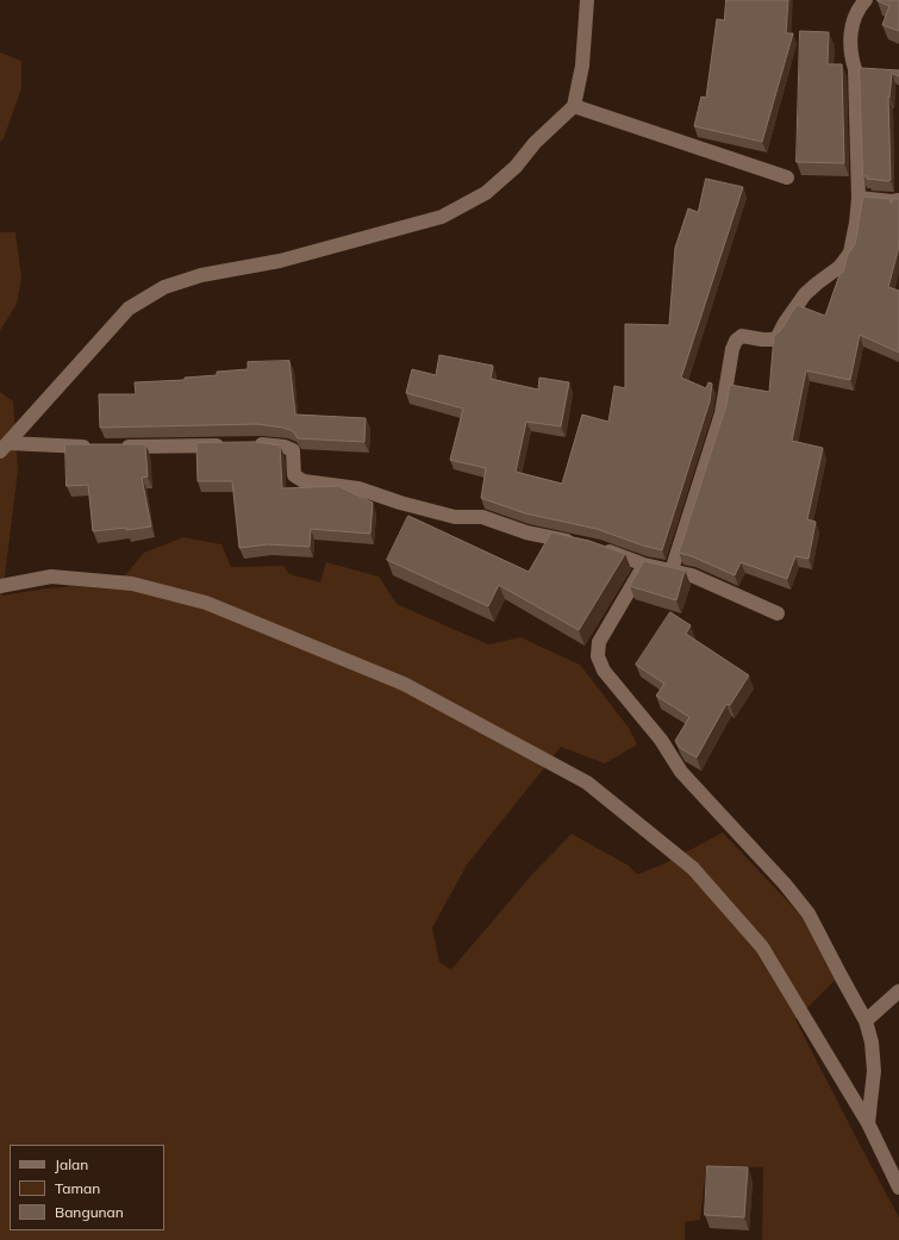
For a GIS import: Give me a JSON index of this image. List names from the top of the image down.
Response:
{
  "legend": ["Jalan", "Taman", "Bangunan"]
}
